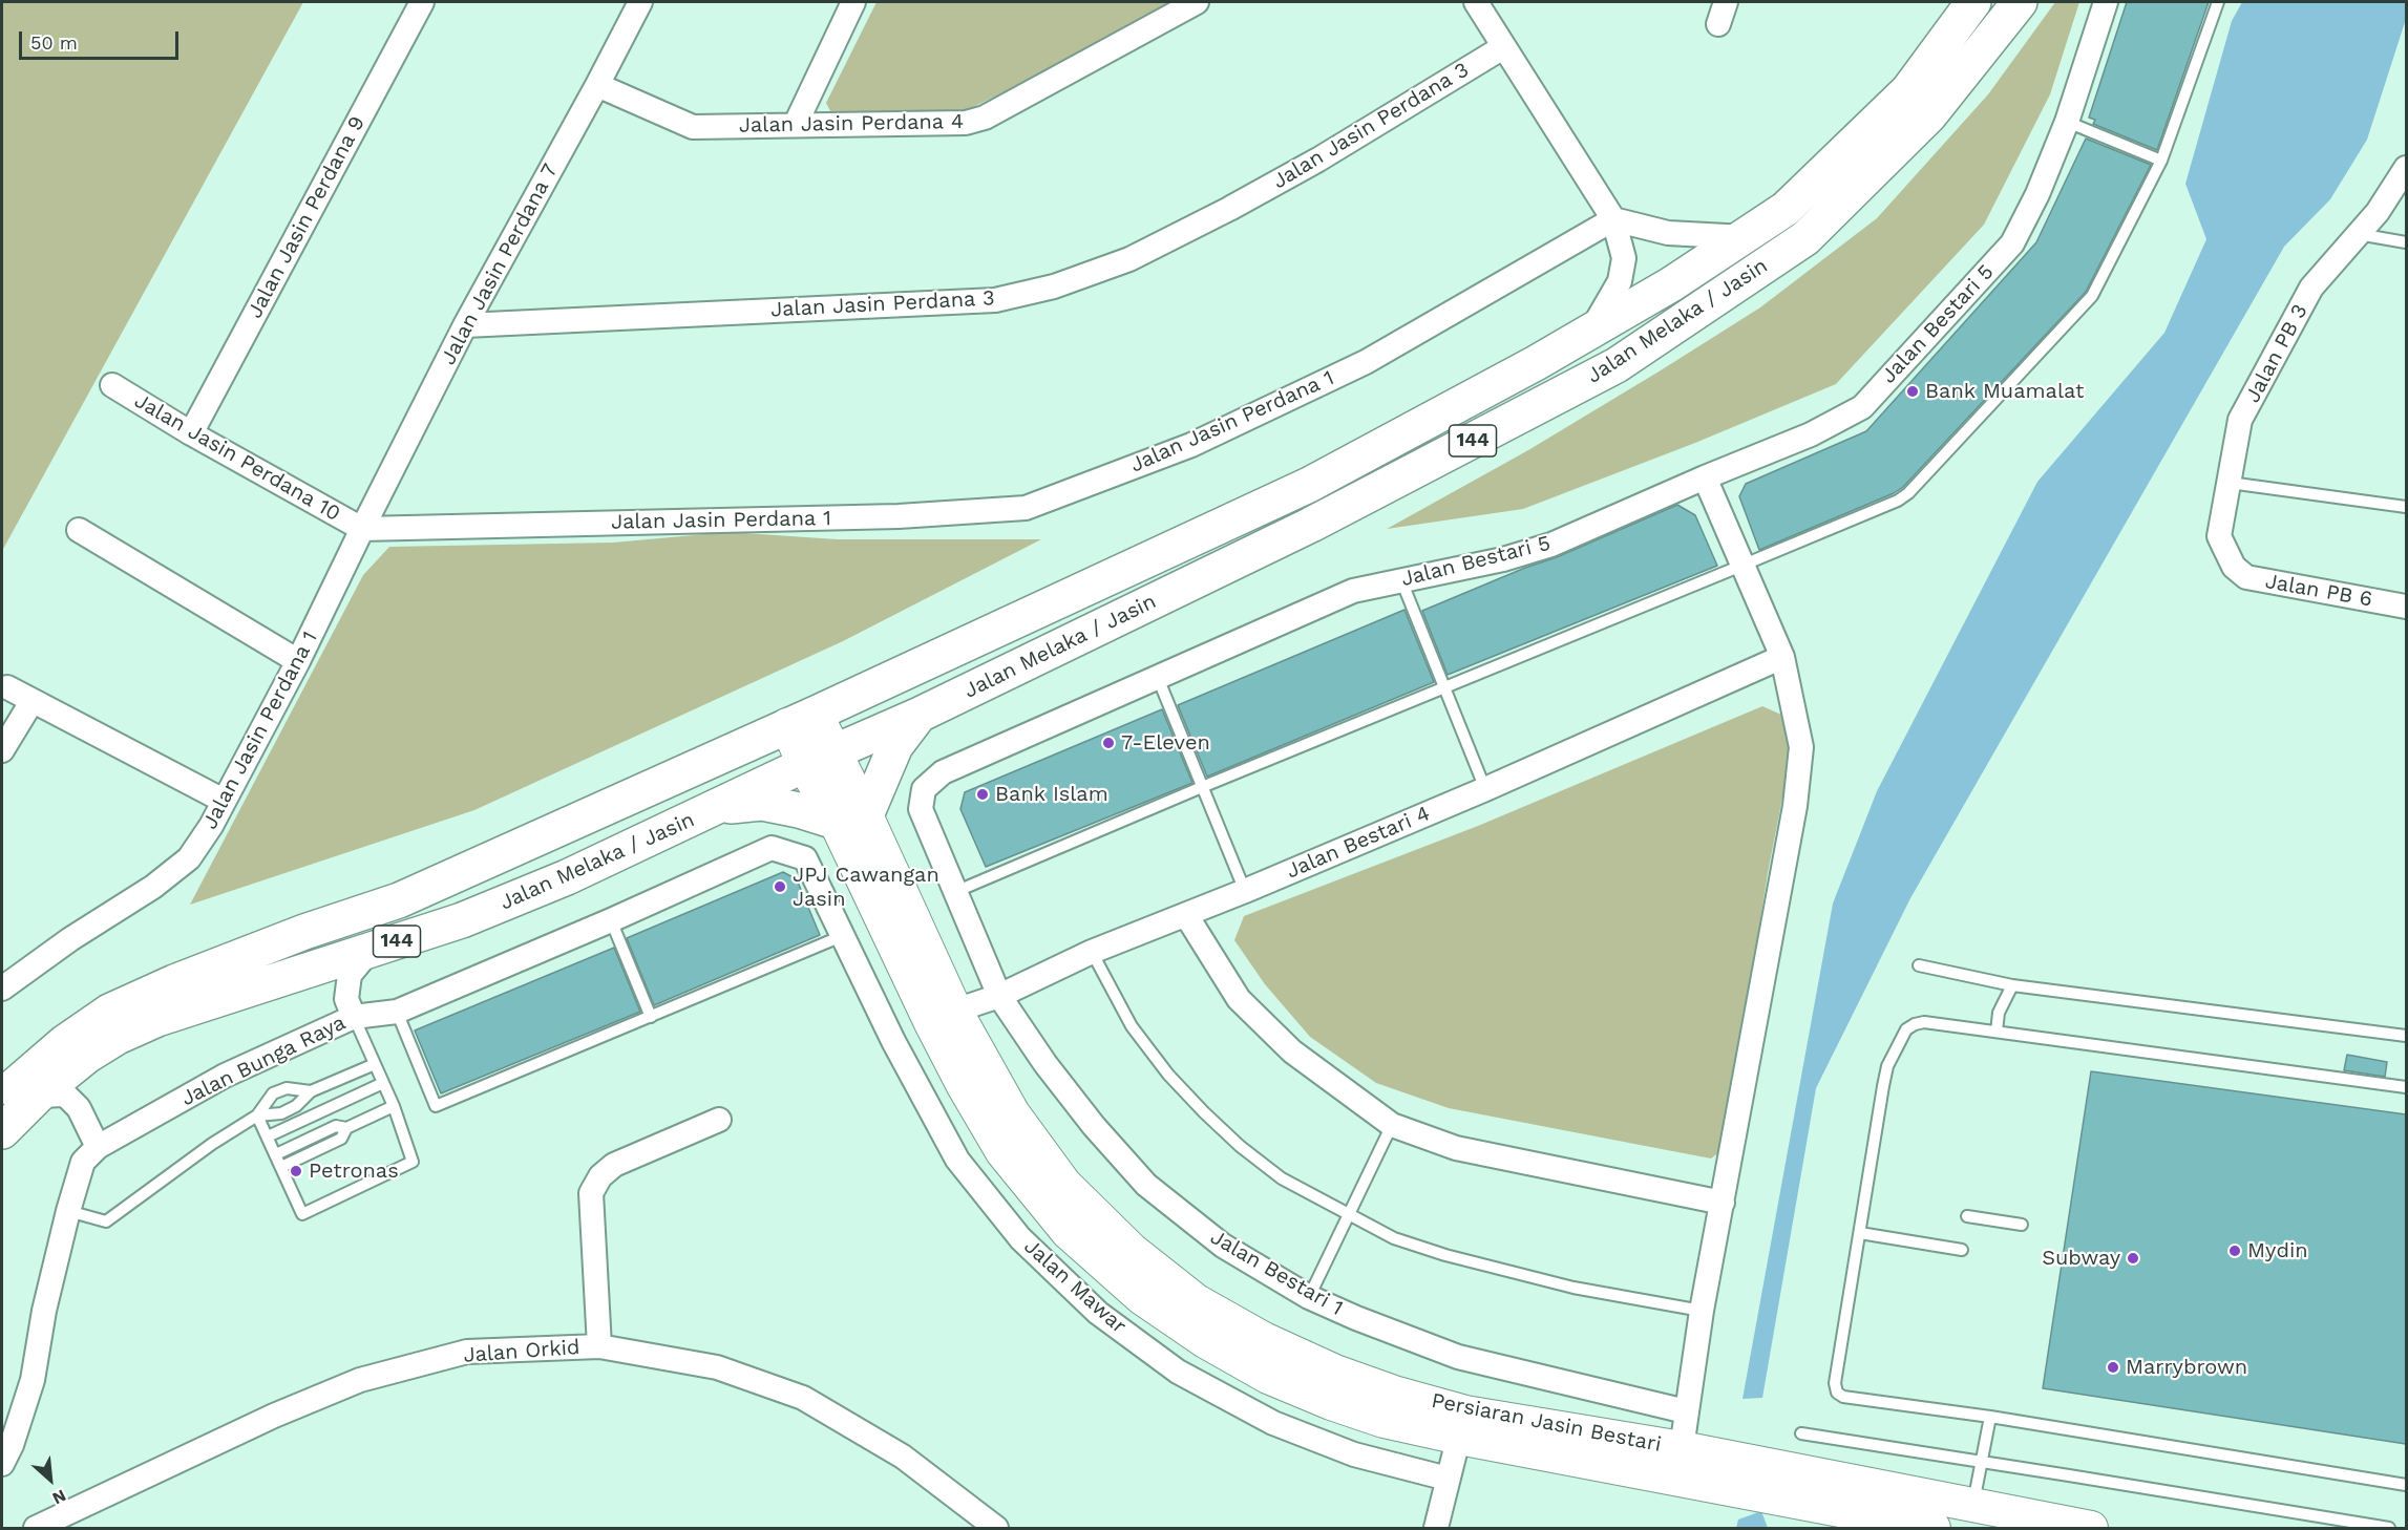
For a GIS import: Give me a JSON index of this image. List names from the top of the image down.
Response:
{
  "streets": {
    "main road": ["Jalan Melaka / Jasin", "144"],
    "street": [
      "Jalan Jasin Perdana 4",
      "Jalan Jasin Perdana 3",
      "Jalan Jasin Perdana 9",
      "Jalan Jasin Perdana 7",
      "Jalan Bestari 5",
      "Jalan PB 3",
      "Jalan Jasin Perdana 1",
      "Jalan Jasin Perdana 10",
      "Jalan PB 6",
      "Jalan Bestari 4",
      "Jalan Bunga Raya",
      "Jalan Bestari 1",
      "Jalan Mawar",
      "Jalan Orkid",
      "Persiaran Jasin Bestari"
    ]
  },
  "crossings": [
    ["Jalan Jasin Perdana 4", "Jalan Jasin Perdana 7"],
    ["Jalan Jasin Perdana 3", "Jalan Jasin Perdana 7"],
    ["Jalan Jasin Perdana 9", "Jalan Jasin Perdana 10"],
    ["Jalan Jasin Perdana 7", "Jalan Jasin Perdana 1"],
    ["Jalan Jasin Perdana 7", "Jalan Jasin Perdana 10"],
    ["Jalan Melaka / Jasin", "Persiaran Jasin Bestari"],
    ["Jalan Bestari 5", "Jalan Bestari 4"],
    ["Jalan Bestari 5", "Jalan Bestari 1"],
    ["Jalan PB 3", "Jalan PB 6"],
    ["Jalan Jasin Perdana 1", "Jalan Jasin Perdana 10"],
    ["Jalan Bestari 4", "Jalan Bestari 1"],
    ["Jalan Bestari 4", "Persiaran Jasin Bestari"],
    ["Jalan Bunga Raya", "Jalan Mawar"]
  ],
  "places": [
    "Bank Muamalat",
    "7-Eleven",
    "Bank Islam",
    "JPJ Cawangan Jasin",
    "Petronas",
    "Mydin",
    "Subway",
    "Marrybrown"
  ],
  "scale_bar": "50 m",
  "north": "bottom right"
}
